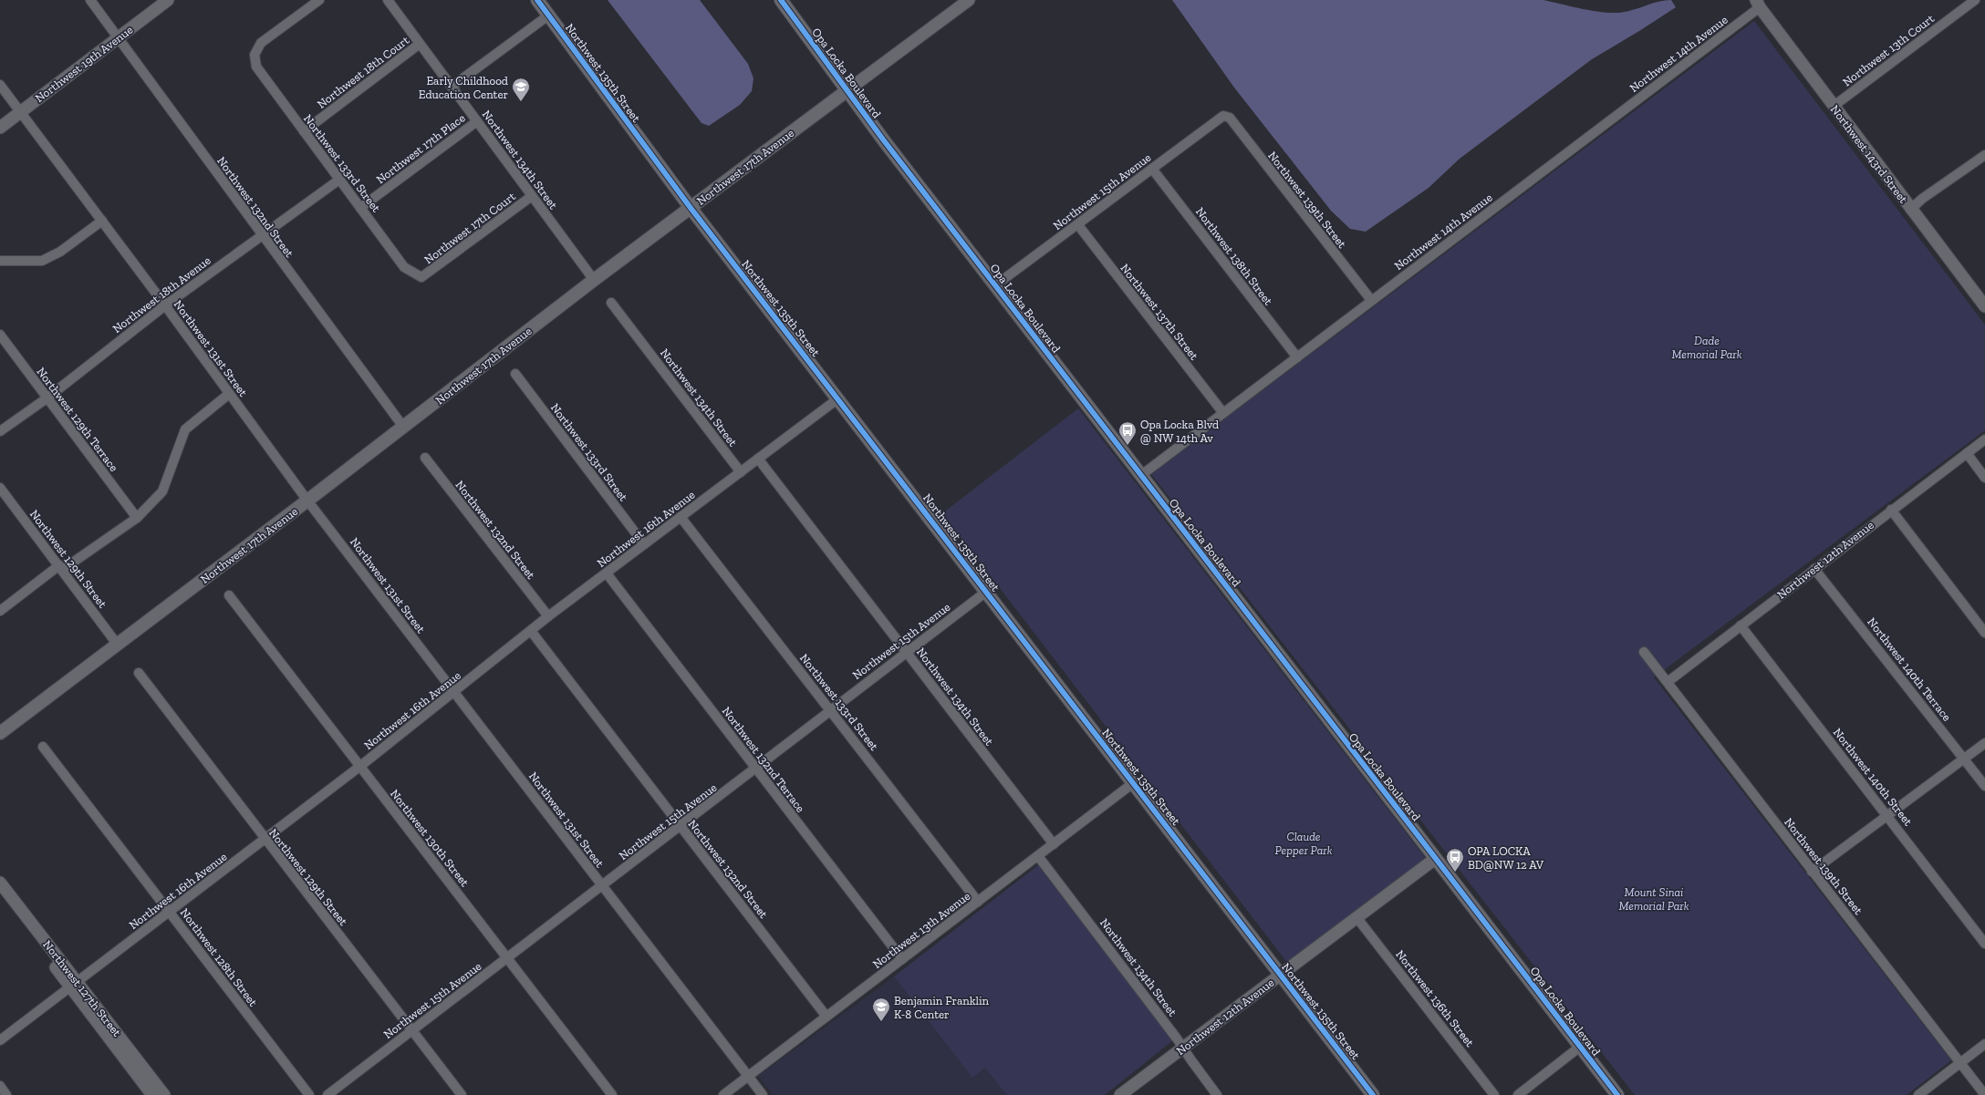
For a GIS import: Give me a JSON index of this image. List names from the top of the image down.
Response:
{
  "streets": {
    "main road": ["Northwest 135th Street", "Opa Locka Boulevard", "Northwest 17th Avenue"],
    "street": [
      "Northwest 13th Court",
      "Northwest 14th Avenue",
      "Northwest 19th Avenue",
      "Northwest 18th Court",
      "Northwest 17th Place",
      "Northwest 143rd Street",
      "Northwest 134th Street",
      "Northwest 133rd Street",
      "Northwest 15th Avenue",
      "Northwest 139th Street",
      "Northwest 132nd Street",
      "Northwest 17th Court",
      "Northwest 138th Street",
      "Northwest 18th Avenue",
      "Northwest 137th Street",
      "Northwest 131st Street",
      "Northwest 129th Terrace",
      "Northwest 16th Avenue",
      "Northwest 129th Street",
      "Northwest 12th Avenue",
      "Northwest 140th Terrace",
      "Northwest 132nd Terrace",
      "Northwest 140th Street",
      "Northwest 130th Street",
      "Northwest 13th Avenue",
      "Northwest 128th Street",
      "Northwest 127th Street",
      "Northwest 136th Street"
    ]
  },
  "crossings": [
    ["Northwest 13th Court", "Northwest 143rd Street"],
    ["Northwest 14th Avenue", "Opa Locka Boulevard"],
    ["Northwest 14th Avenue", "Northwest 143rd Street"],
    ["Northwest 14th Avenue", "Northwest 139th Street"],
    ["Northwest 14th Avenue", "Northwest 138th Street"],
    ["Northwest 14th Avenue", "Northwest 137th Street"],
    ["Northwest 19th Avenue", "Northwest 132nd Street"],
    ["Northwest 19th Avenue", "Northwest 131st Street"],
    ["Northwest 18th Court", "Northwest 134th Street"],
    ["Northwest 18th Court", "Northwest 133rd Street"],
    ["Northwest 135th Street", "Northwest 17th Avenue"],
    ["Northwest 135th Street", "Northwest 15th Avenue"],
    ["Northwest 135th Street", "Northwest 16th Avenue"],
    ["Northwest 135th Street", "Northwest 12th Avenue"],
    ["Northwest 135th Street", "Northwest 13th Avenue"],
    ["Opa Locka Boulevard", "Northwest 17th Avenue"],
    ["Opa Locka Boulevard", "Northwest 15th Avenue"],
    ["Opa Locka Boulevard", "Northwest 12th Avenue"],
    ["Northwest 17th Place", "Northwest 134th Street"],
    ["Northwest 17th Place", "Northwest 133rd Street"],
    ["Northwest 134th Street", "Northwest 17th Avenue"],
    ["Northwest 134th Street", "Northwest 15th Avenue"],
    ["Northwest 134th Street", "Northwest 17th Court"],
    ["Northwest 134th Street", "Northwest 16th Avenue"],
    ["Northwest 134th Street", "Northwest 12th Avenue"],
    ["Northwest 134th Street", "Northwest 13th Avenue"],
    ["Northwest 133rd Street", "Northwest 15th Avenue"],
    ["Northwest 133rd Street", "Northwest 17th Court"],
    ["Northwest 133rd Street", "Northwest 18th Avenue"],
    ["Northwest 133rd Street", "Northwest 16th Avenue"],
    ["Northwest 133rd Street", "Northwest 13th Avenue"],
    ["Northwest 17th Avenue", "Northwest 132nd Street"],
    ["Northwest 17th Avenue", "Northwest 131st Street"],
    ["Northwest 17th Avenue", "Northwest 129th Street"],
    ["Northwest 15th Avenue", "Northwest 139th Street"],
    ["Northwest 15th Avenue", "Northwest 132nd Street"],
    ["Northwest 15th Avenue", "Northwest 138th Street"],
    ["Northwest 15th Avenue", "Northwest 137th Street"],
    ["Northwest 15th Avenue", "Northwest 131st Street"],
    ["Northwest 15th Avenue", "Northwest 129th Street"],
    ["Northwest 15th Avenue", "Northwest 132nd Terrace"],
    ["Northwest 15th Avenue", "Northwest 130th Street"],
    ["Northwest 139th Street", "Northwest 12th Avenue"],
    ["Northwest 132nd Street", "Northwest 18th Avenue"],
    ["Northwest 132nd Street", "Northwest 16th Avenue"],
    ["Northwest 132nd Street", "Northwest 13th Avenue"],
    ["Northwest 18th Avenue", "Northwest 131st Street"],
    ["Northwest 18th Avenue", "Northwest 129th Terrace"],
    ["Northwest 131st Street", "Northwest 16th Avenue"],
    ["Northwest 131st Street", "Northwest 13th Avenue"],
    ["Northwest 16th Avenue", "Northwest 129th Street"],
    ["Northwest 16th Avenue", "Northwest 132nd Terrace"],
    ["Northwest 16th Avenue", "Northwest 130th Street"],
    ["Northwest 16th Avenue", "Northwest 128th Street"],
    ["Northwest 16th Avenue", "Northwest 127th Street"],
    ["Northwest 12th Avenue", "Northwest 140th Terrace"],
    ["Northwest 12th Avenue", "Northwest 140th Street"],
    ["Northwest 12th Avenue", "Northwest 136th Street"],
    ["Northwest 132nd Terrace", "Northwest 13th Avenue"]
  ],
  "parks": ["Dade Memorial Park", "Claude Pepper Park", "Mount Sinai Memorial Park"],
  "places": {
    "school or university": ["Early Childhood Education Center", "Benjamin Franklin K-8 Center"],
    "bus stop": ["Opa Locka Blvd @ NW 14th Av", "OPA LOCKA BD@NW 12 AV"]
  }
}
